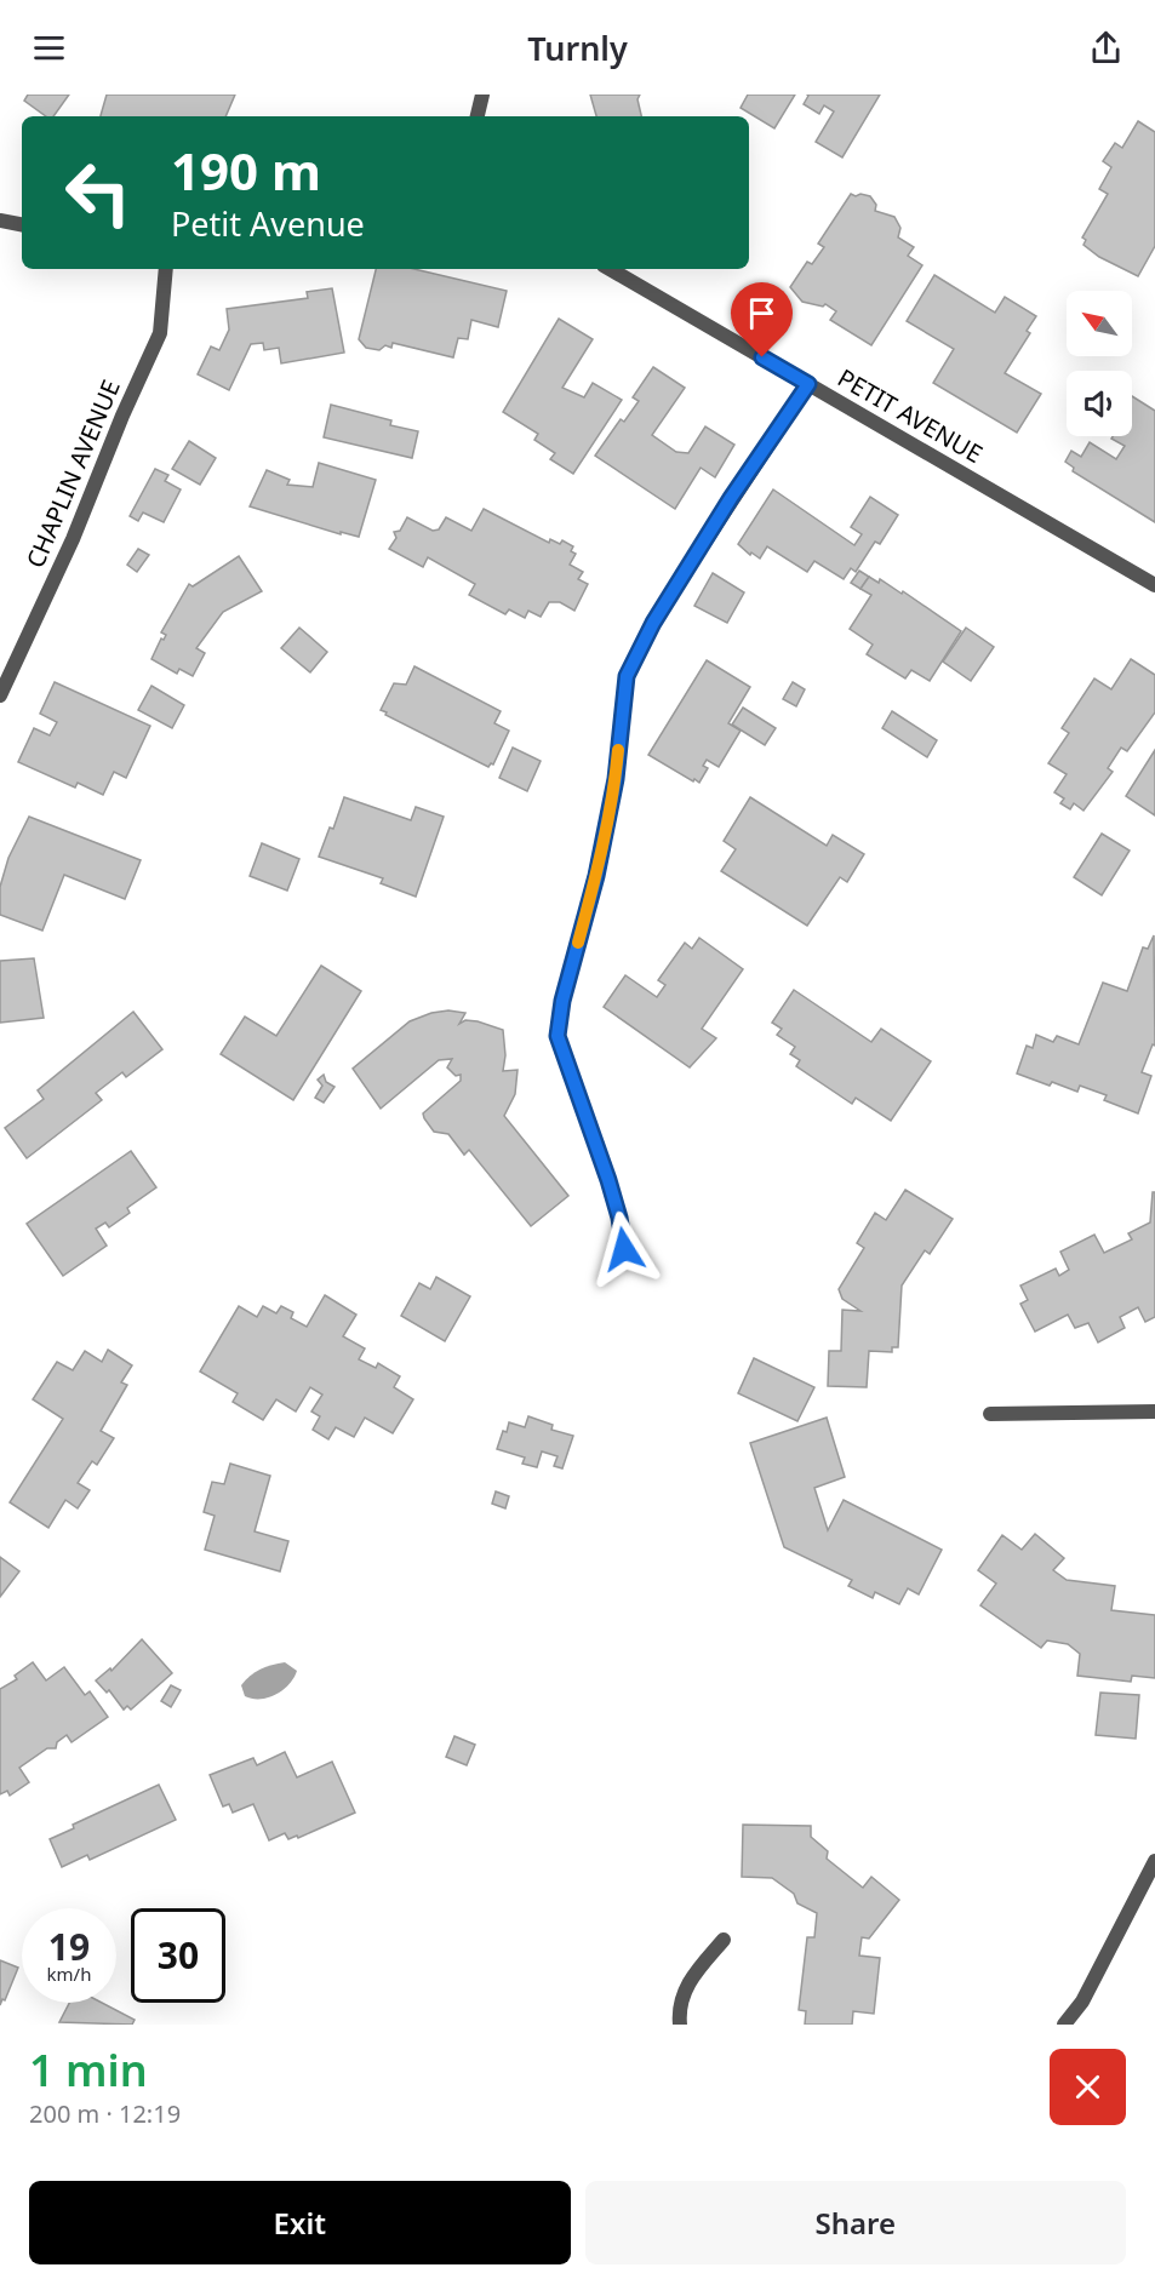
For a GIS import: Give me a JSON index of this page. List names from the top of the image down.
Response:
{
  "streets": {
    "street": ["PETIT AVENUE", "CHAPLIN AVENUE"]
  },
  "north": "top left",
  "page": {
    "header": "Turnly",
    "turn": ["190 m", "Petit Avenue"],
    "speed": "19 km/h",
    "limit": "30",
    "heading": ["1 min", "200 m · 12:19"],
    "buttons": ["Exit", "Share"]
  }
}
